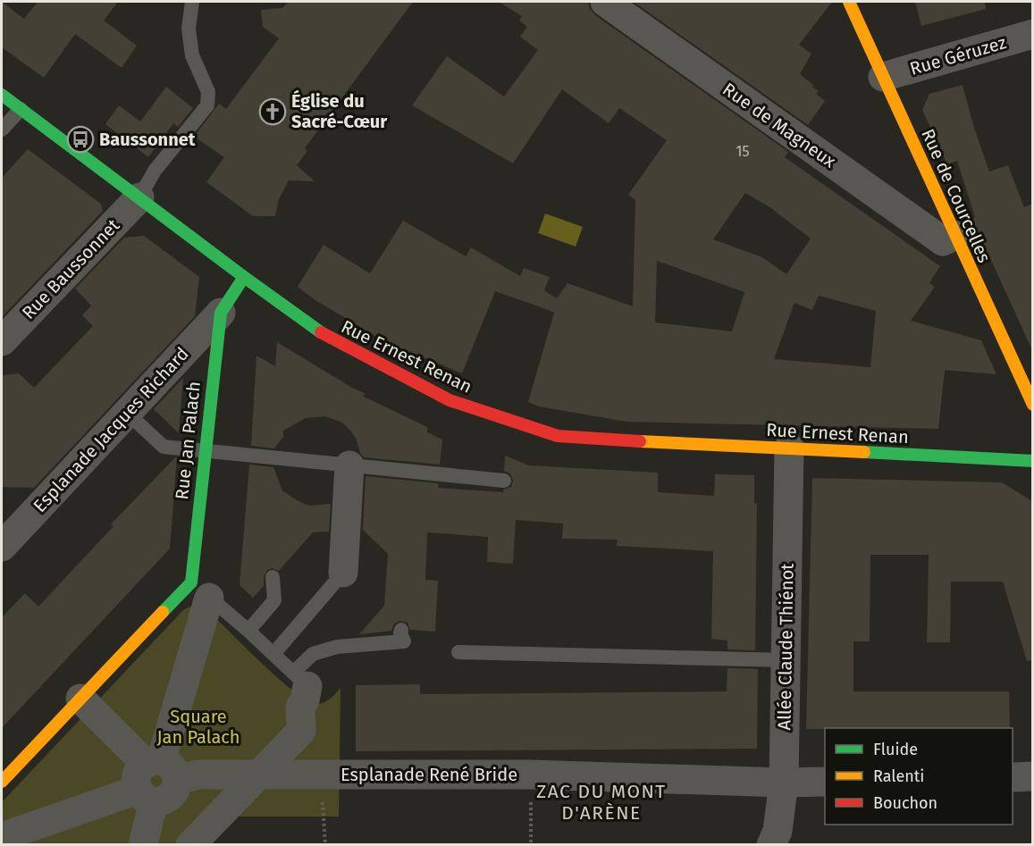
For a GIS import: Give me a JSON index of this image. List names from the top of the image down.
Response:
{
  "streets": {
    "street": [
      "Rue Géruzez",
      "Rue de Magneux",
      "Rue de Courcelles",
      "Rue Baussonnet",
      "Rue Ernest Renan",
      "Esplanade Jacques Richard",
      "Rue Jan Palach",
      "Allée Claude Thiénot",
      "Esplanade René Bride"
    ]
  },
  "crossings": [
    ["Rue Géruzez", "Rue de Courcelles"],
    ["Rue de Magneux", "Rue de Courcelles"],
    ["Rue Baussonnet", "Rue Ernest Renan"],
    ["Rue Ernest Renan", "Rue Jan Palach"],
    ["Rue Ernest Renan", "Allée Claude Thiénot"],
    ["Esplanade Jacques Richard", "Rue Jan Palach"],
    ["Allée Claude Thiénot", "Esplanade René Bride"]
  ],
  "districts": ["ZAC DU MONT D'ARÈNE"],
  "parks": ["Square Jan Palach"],
  "places": {
    "church": ["Église du Sacré-Cœur"],
    "bus stop": ["Baussonnet"]
  },
  "house_numbers": ["15"],
  "legend": ["Fluide", "Ralenti", "Bouchon"]
}
